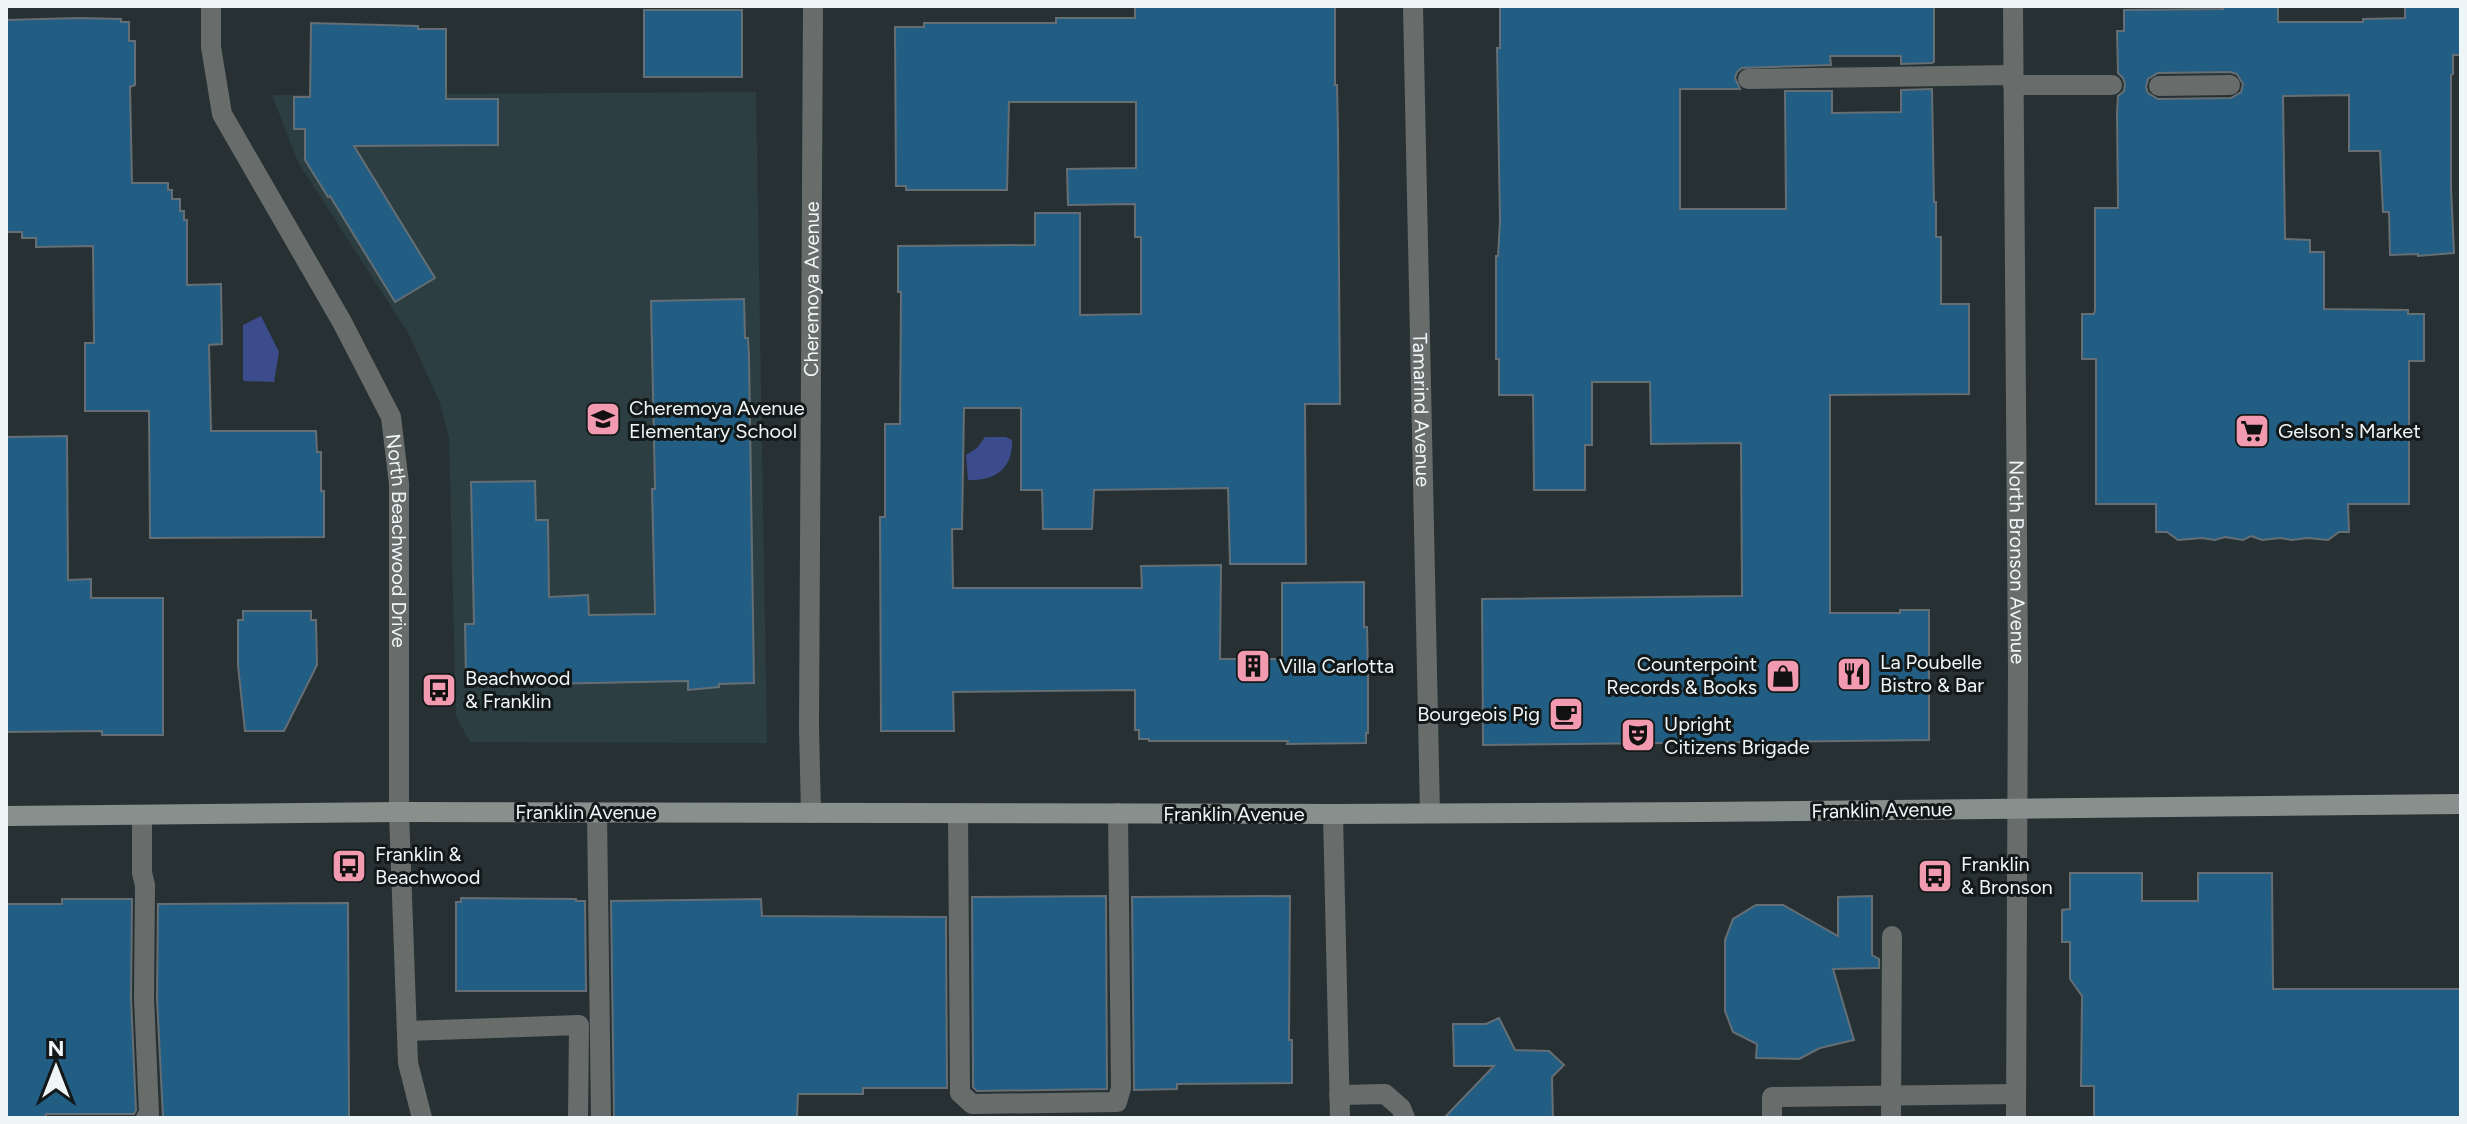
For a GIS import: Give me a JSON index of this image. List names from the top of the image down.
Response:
{
  "streets": {
    "main road": ["Franklin Avenue"],
    "street": [
      "Cheremoya Avenue",
      "Tamarind Avenue",
      "North Beachwood Drive",
      "North Bronson Avenue"
    ]
  },
  "crossings": [
    ["Cheremoya Avenue", "Franklin Avenue"],
    ["Tamarind Avenue", "Franklin Avenue"],
    ["North Beachwood Drive", "Franklin Avenue"],
    ["North Bronson Avenue", "Franklin Avenue"]
  ],
  "places": {
    "school or university": ["Cheremoya Avenue Elementary School"],
    "supermarket": ["Gelson's Market"],
    "building": ["Villa Carlotta"],
    "restaurant": ["La Poubelle Bistro & Bar"],
    "shop": ["Counterpoint Records & Books"],
    "bus stop": ["Beachwood & Franklin", "Franklin & Beachwood", "Franklin & Bronson"],
    "cafe": ["Bourgeois Pig"],
    "theatre": ["Upright Citizens Brigade"]
  },
  "north": "top"
}
